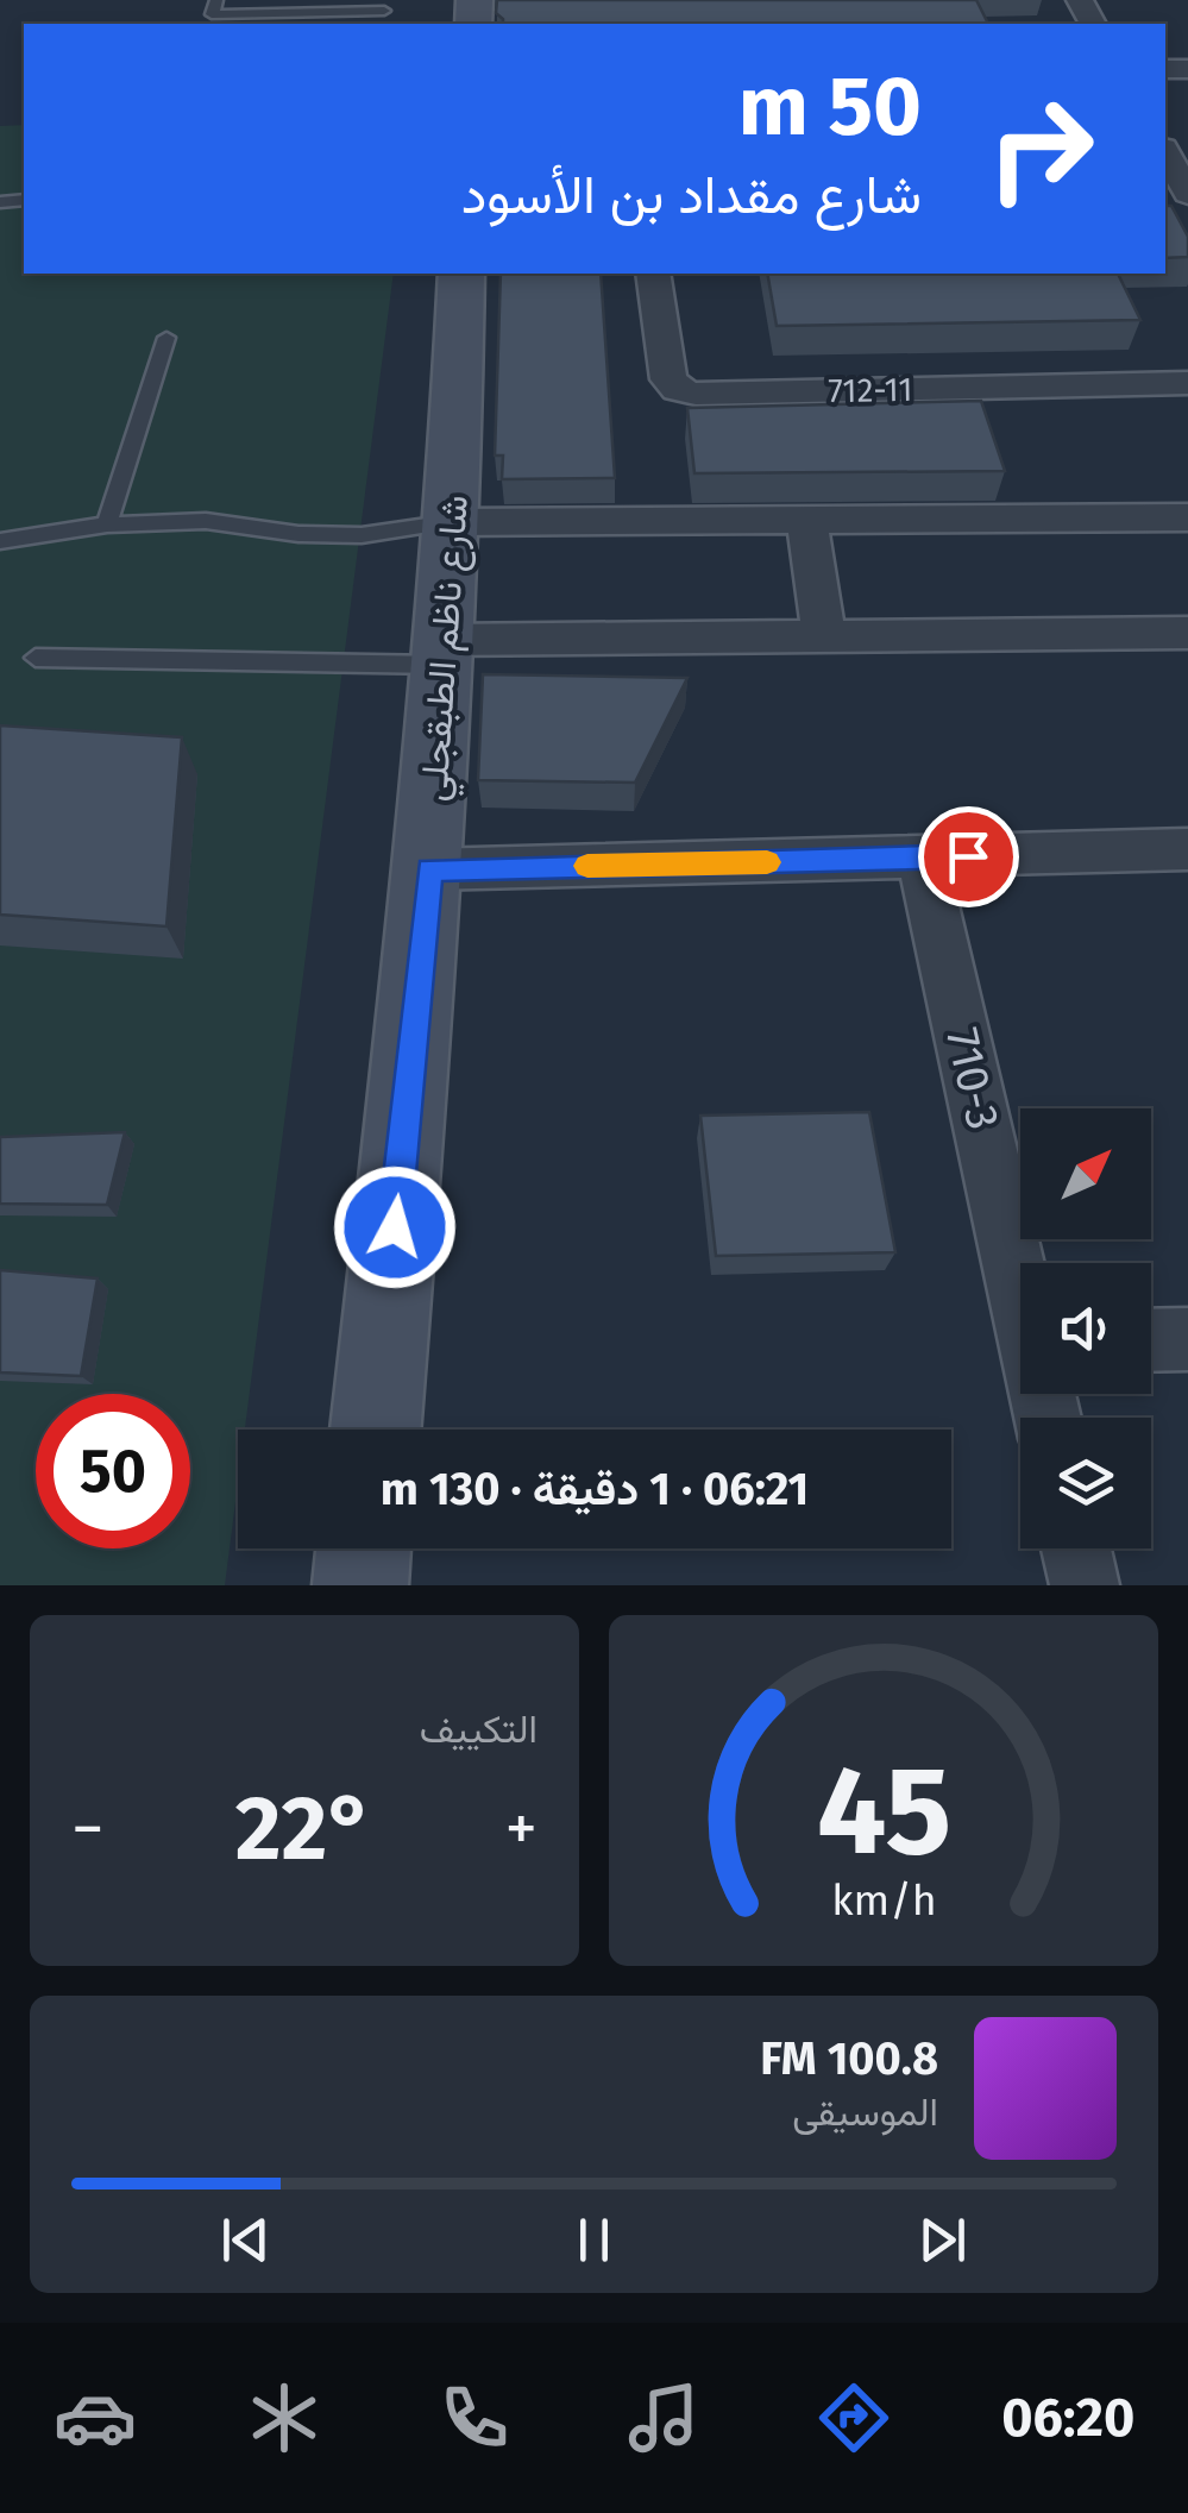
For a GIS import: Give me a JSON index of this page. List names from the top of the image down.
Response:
{
  "streets": {
    "main road": ["شارع ناظم الطبقجلي"],
    "street": ["712-11", "710-3"]
  },
  "north": "top right",
  "page": {
    "turn": ["50 m", "شارع مقداد بن الأسود"],
    "limit": "50",
    "trip": "06:21 · 1 دقيقة · 130 m",
    "tile": "التكييف",
    "heat": ["−", "22°", "+"],
    "song": ["100.8 FM", "الموسيقى"],
    "tabs": "06:20",
    "gauge": ["45", "km/h"]
  }
}
